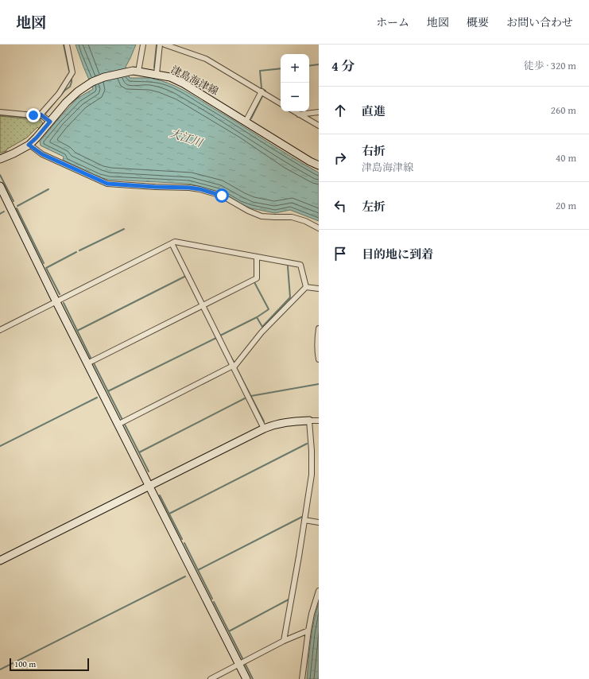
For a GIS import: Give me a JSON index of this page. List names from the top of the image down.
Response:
{
  "streets": {
    "street": ["津島海津線"]
  },
  "water": ["大江川"],
  "scale_bar": "100 m",
  "page": {
    "header": "地図",
    "nav": [
      "ホーム",
      "地図",
      "概要",
      "お問い合わせ"
    ],
    "heading": ["4 分", "徒歩 · 320 m"],
    "map_buttons": ["+", "−"],
    "list": [
      ["直進", "260 m"],
      ["右折", "津島海津線", "40 m"],
      ["左折", "20 m"],
      "目的地に到着"
    ],
    "scale": "100 m"
  }
}
